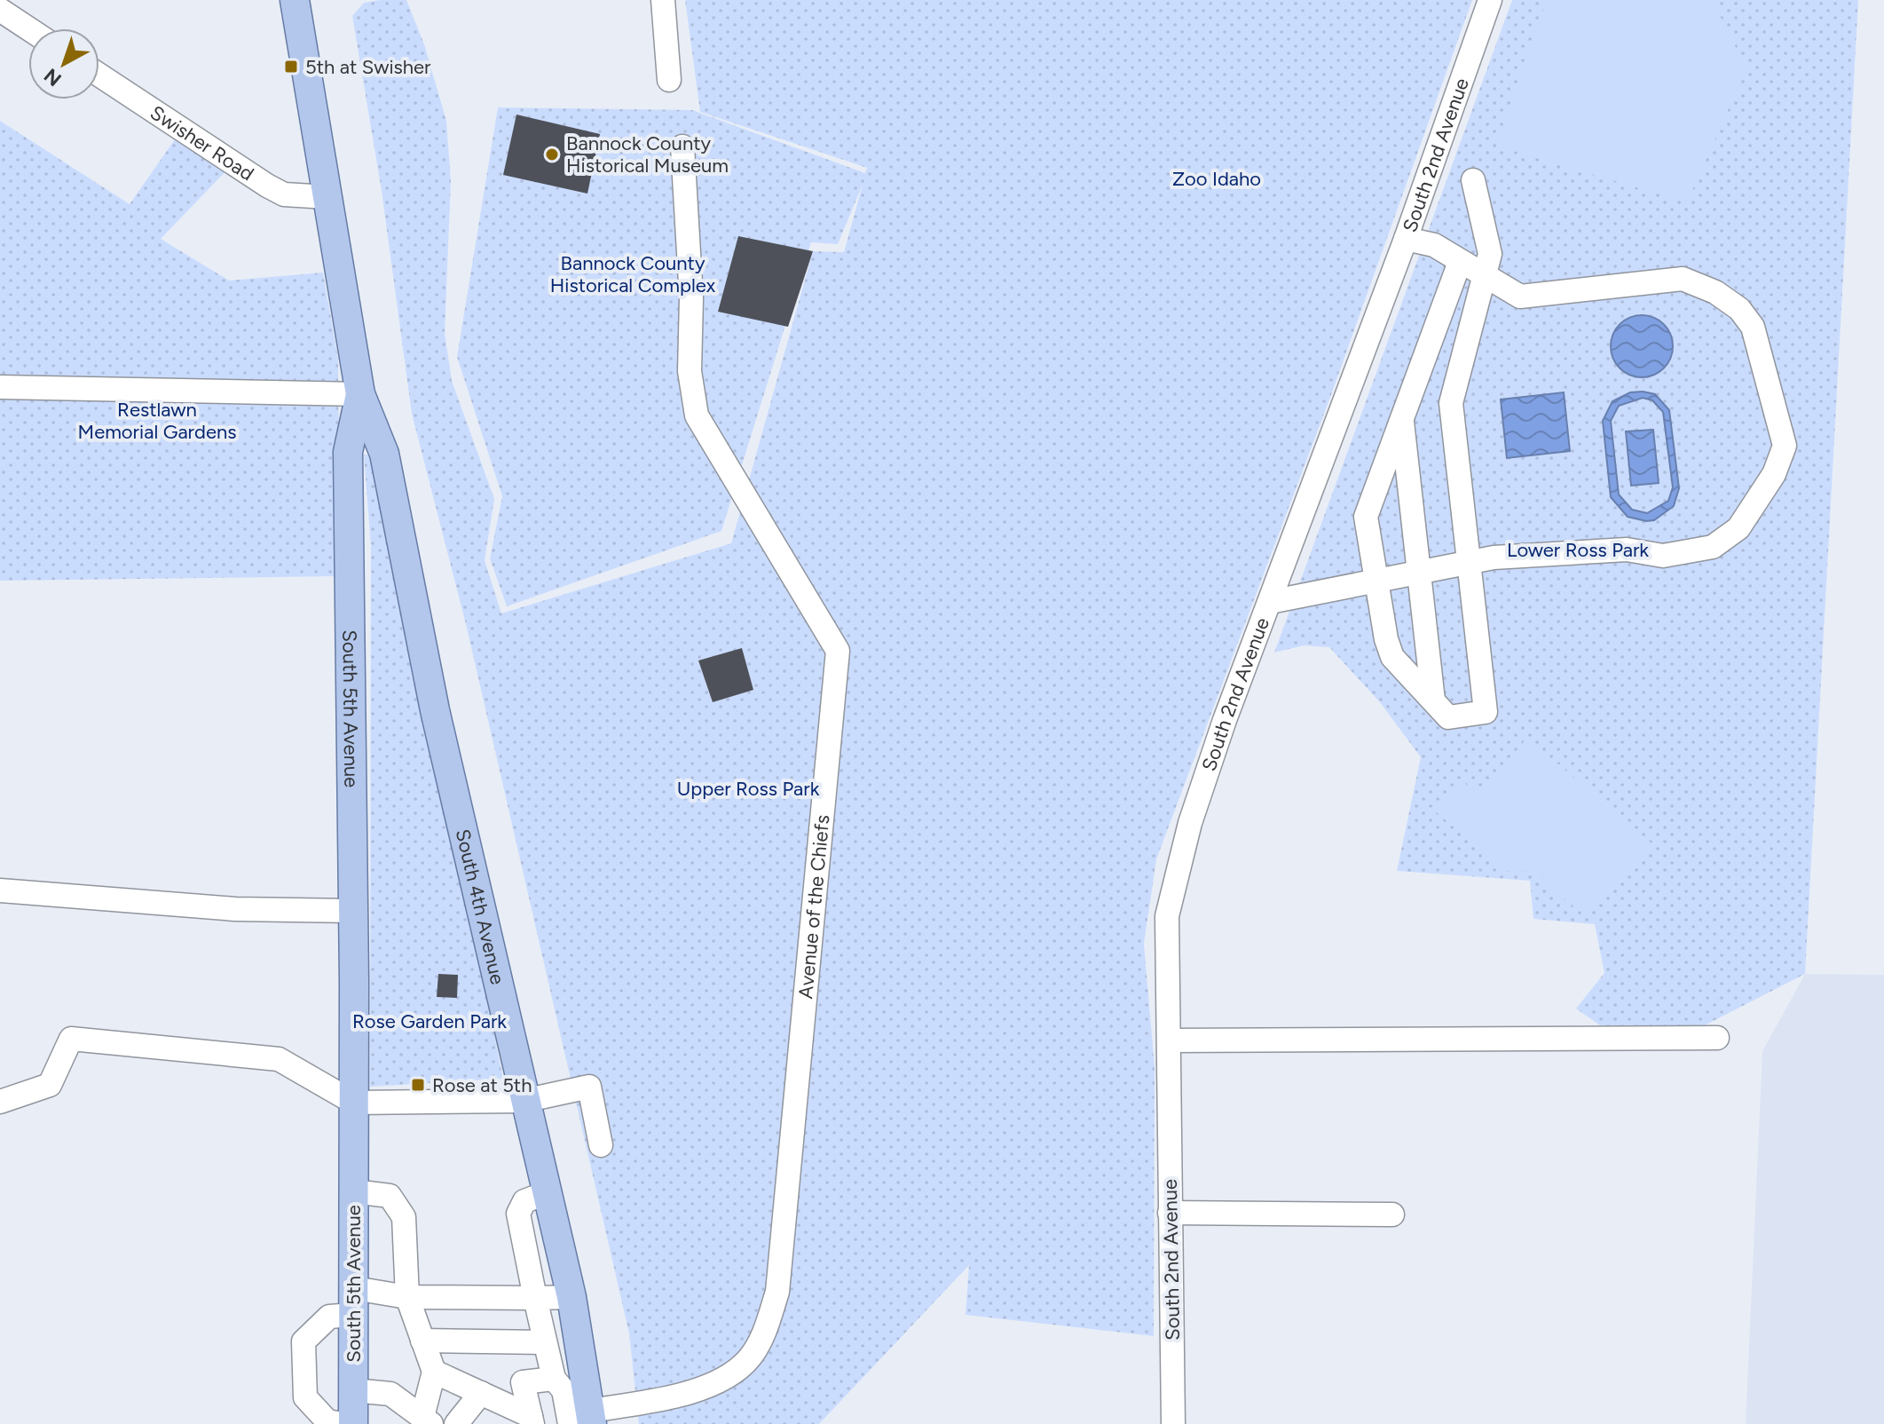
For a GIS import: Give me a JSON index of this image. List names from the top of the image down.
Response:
{
  "streets": {
    "main road": ["South 5th Avenue", "South 4th Avenue"],
    "street": ["Swisher Road", "South 2nd Avenue", "Avenue of the Chiefs"]
  },
  "crossings": [
    ["Swisher Road", "South 5th Avenue"],
    ["South 5th Avenue", "South 4th Avenue"],
    ["Avenue of the Chiefs", "South 4th Avenue"]
  ],
  "parks": [
    "Zoo Idaho",
    "Bannock County Historical Complex",
    "Restlawn Memorial Gardens",
    "Lower Ross Park",
    "Upper Ross Park",
    "Rose Garden Park"
  ],
  "places": {
    "transit": ["5th at Swisher", "Rose at 5th"],
    "other": ["Bannock County Historical Museum"]
  },
  "north": "bottom left"
}
